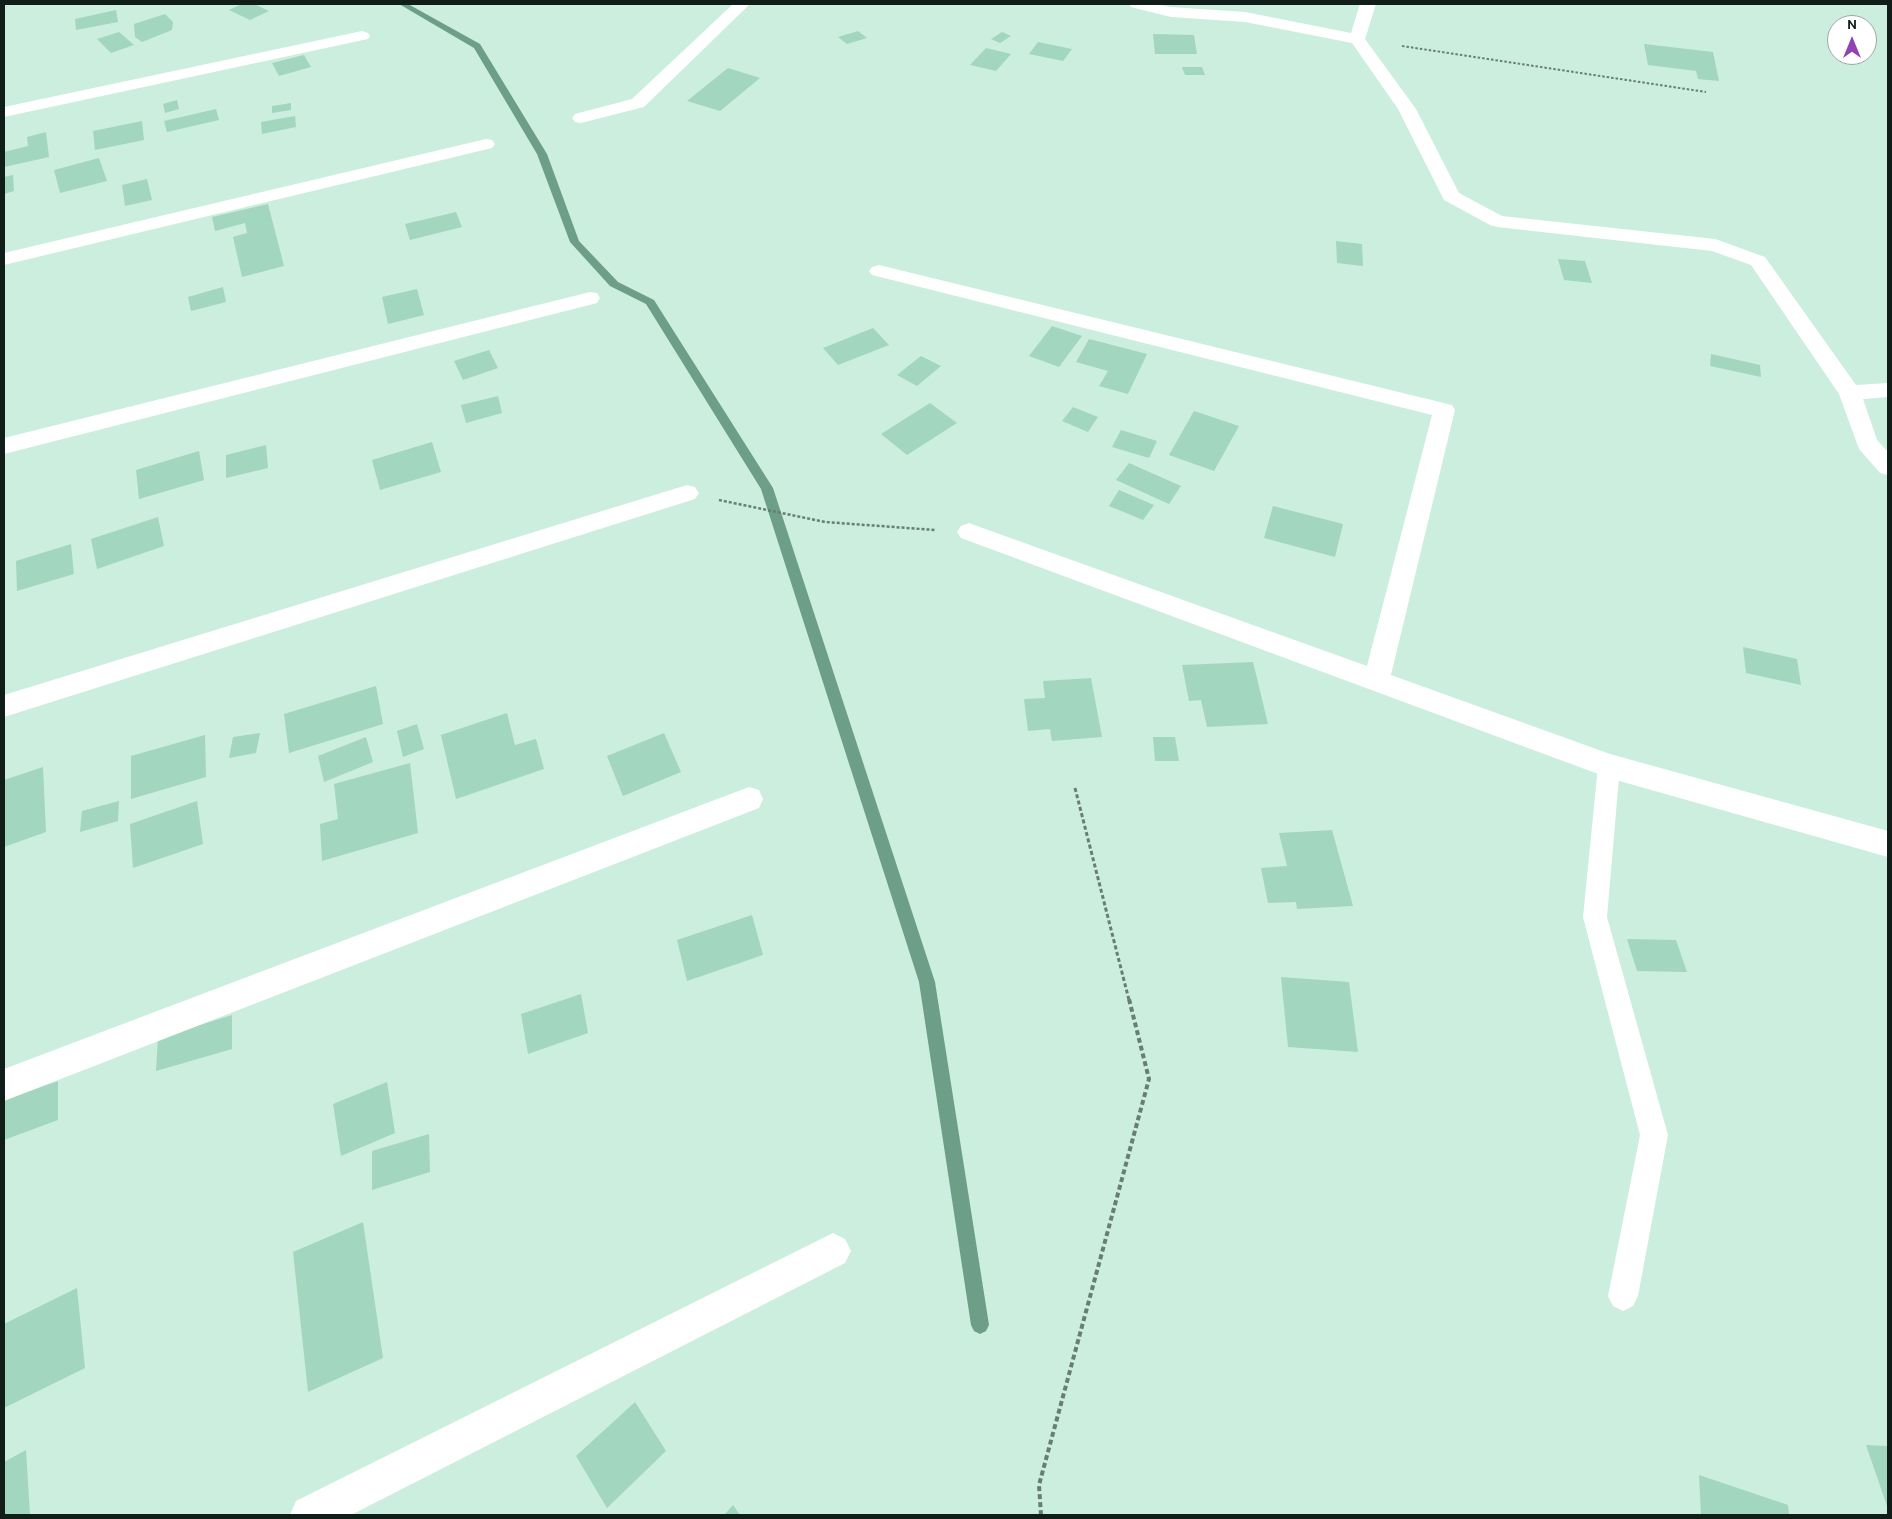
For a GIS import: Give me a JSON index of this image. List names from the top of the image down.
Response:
{
  "north": "top"
}
